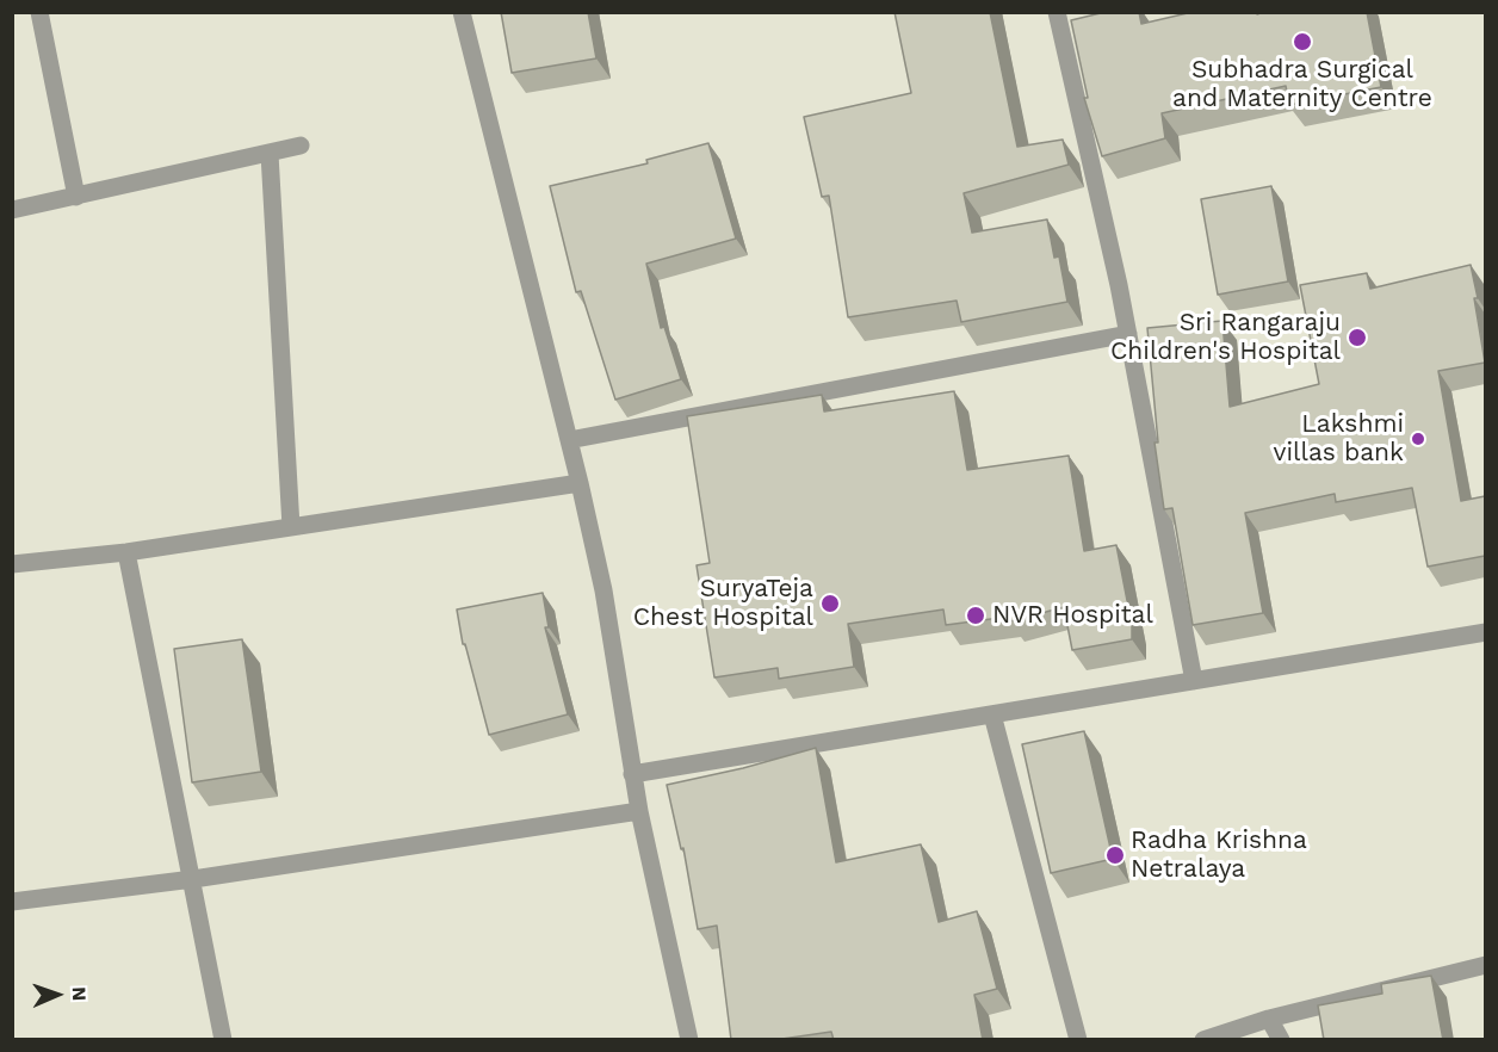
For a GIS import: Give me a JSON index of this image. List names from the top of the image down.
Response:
{
  "places": [
    "Subhadra Surgical and Maternity Centre",
    "Sri Rangaraju Children's Hospital",
    "Lakshmi villas bank",
    "SuryaTeja Chest Hospital",
    "NVR Hospital",
    "Radha Krishna Netralaya"
  ],
  "north": "right"
}
